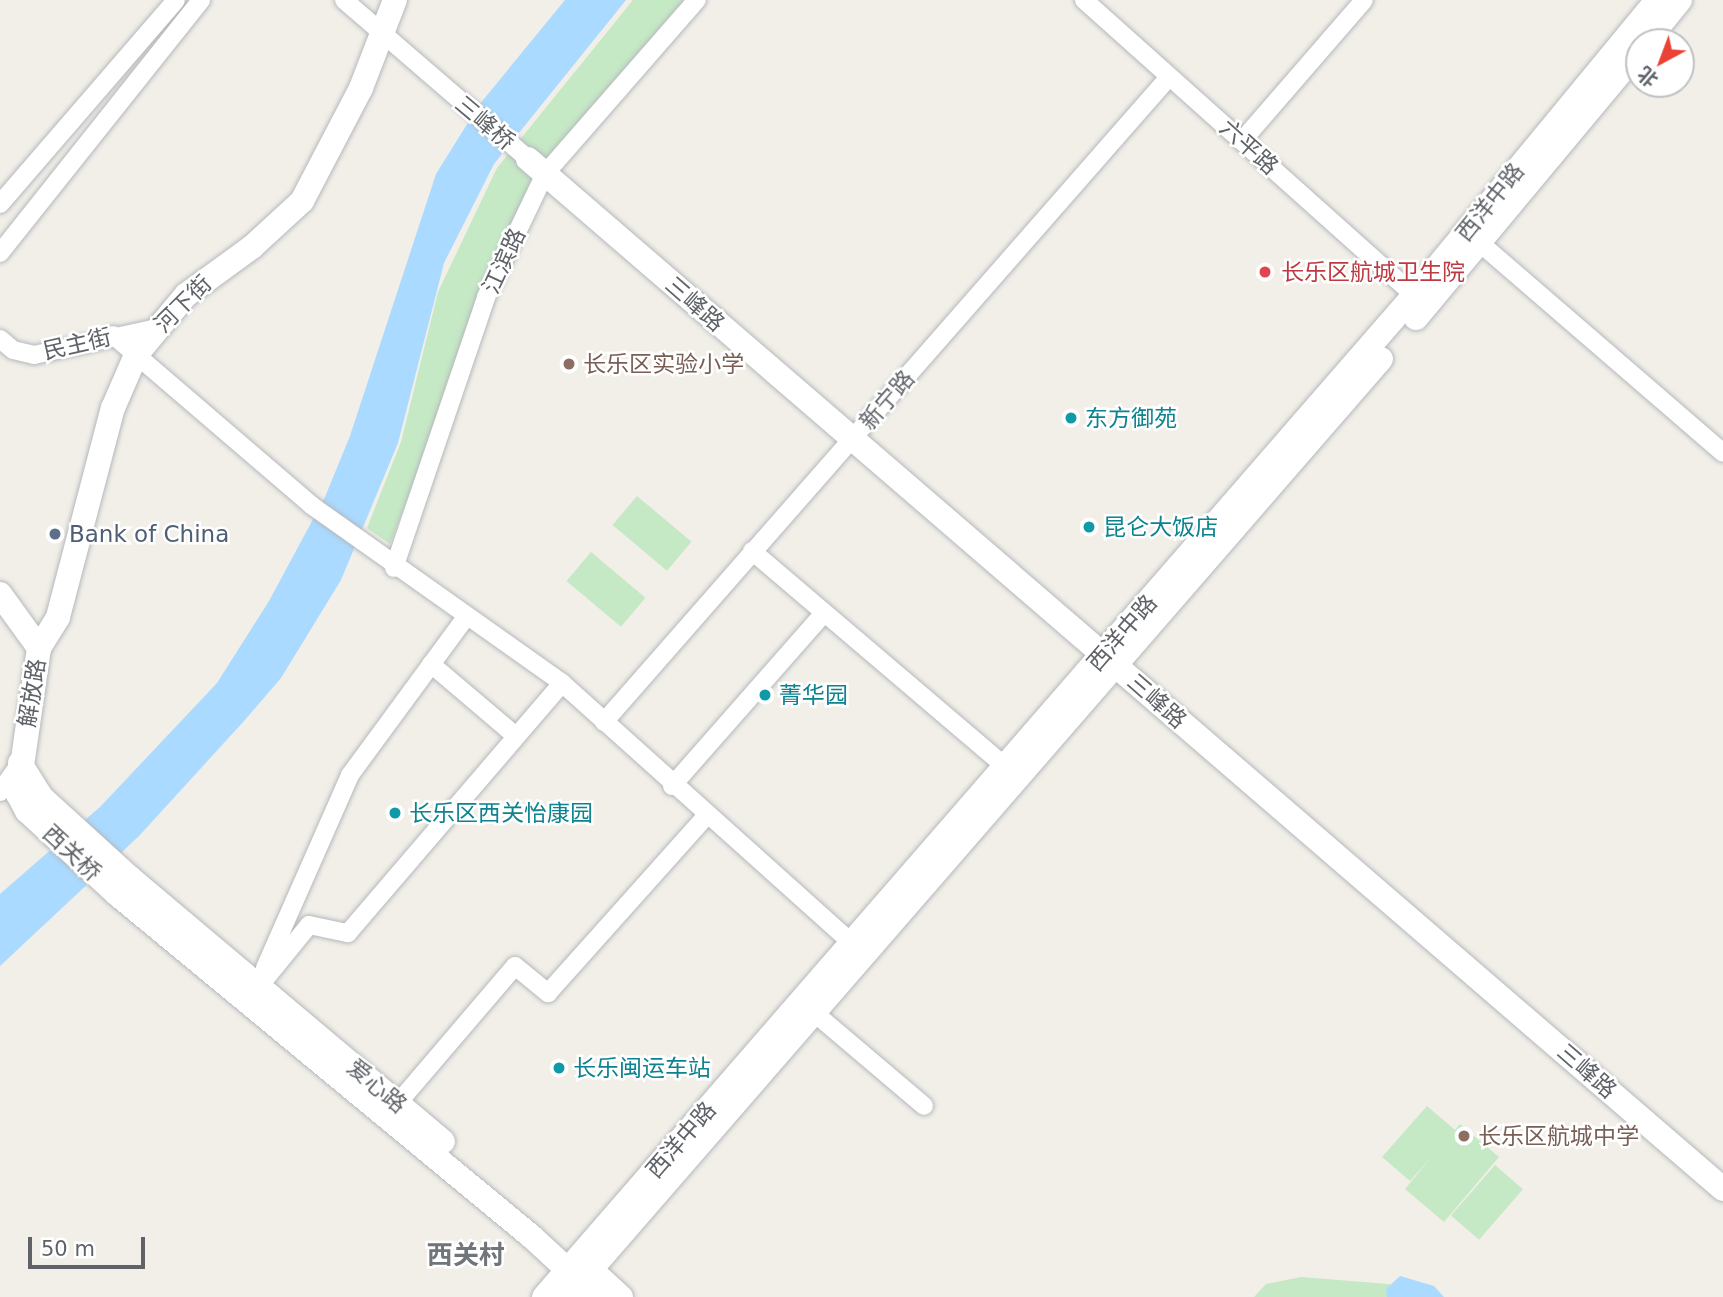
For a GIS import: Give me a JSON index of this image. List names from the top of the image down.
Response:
{
  "streets": {
    "main road": [
      "西洋中路",
      "河下街",
      "三峰路",
      "解放路",
      "西关桥",
      "爱心路"
    ],
    "street": [
      "三峰桥",
      "六平路",
      "江滨路",
      "民主街",
      "新宁路"
    ]
  },
  "crossings": [
    ["三峰桥", "江滨路"],
    ["三峰桥", "河下街"],
    ["三峰桥", "三峰路"],
    ["六平路", "西洋中路"],
    ["六平路", "新宁路"],
    ["西洋中路", "三峰路"],
    ["西洋中路", "爱心路"],
    ["江滨路", "三峰路"],
    ["河下街", "民主街"],
    ["河下街", "解放路"],
    ["三峰路", "新宁路"],
    ["解放路", "西关桥"],
    ["西关桥", "爱心路"]
  ],
  "districts": ["西关村"],
  "places": [
    "长乐区航城卫生院",
    "长乐区实验小学",
    "东方御苑",
    "昆仑大饭店",
    "Bank of China",
    "菁华园",
    "长乐区西关怡康园",
    "长乐闽运车站",
    "长乐区航城中学"
  ],
  "scale_bar": "50 m",
  "north": "bottom left"
}
